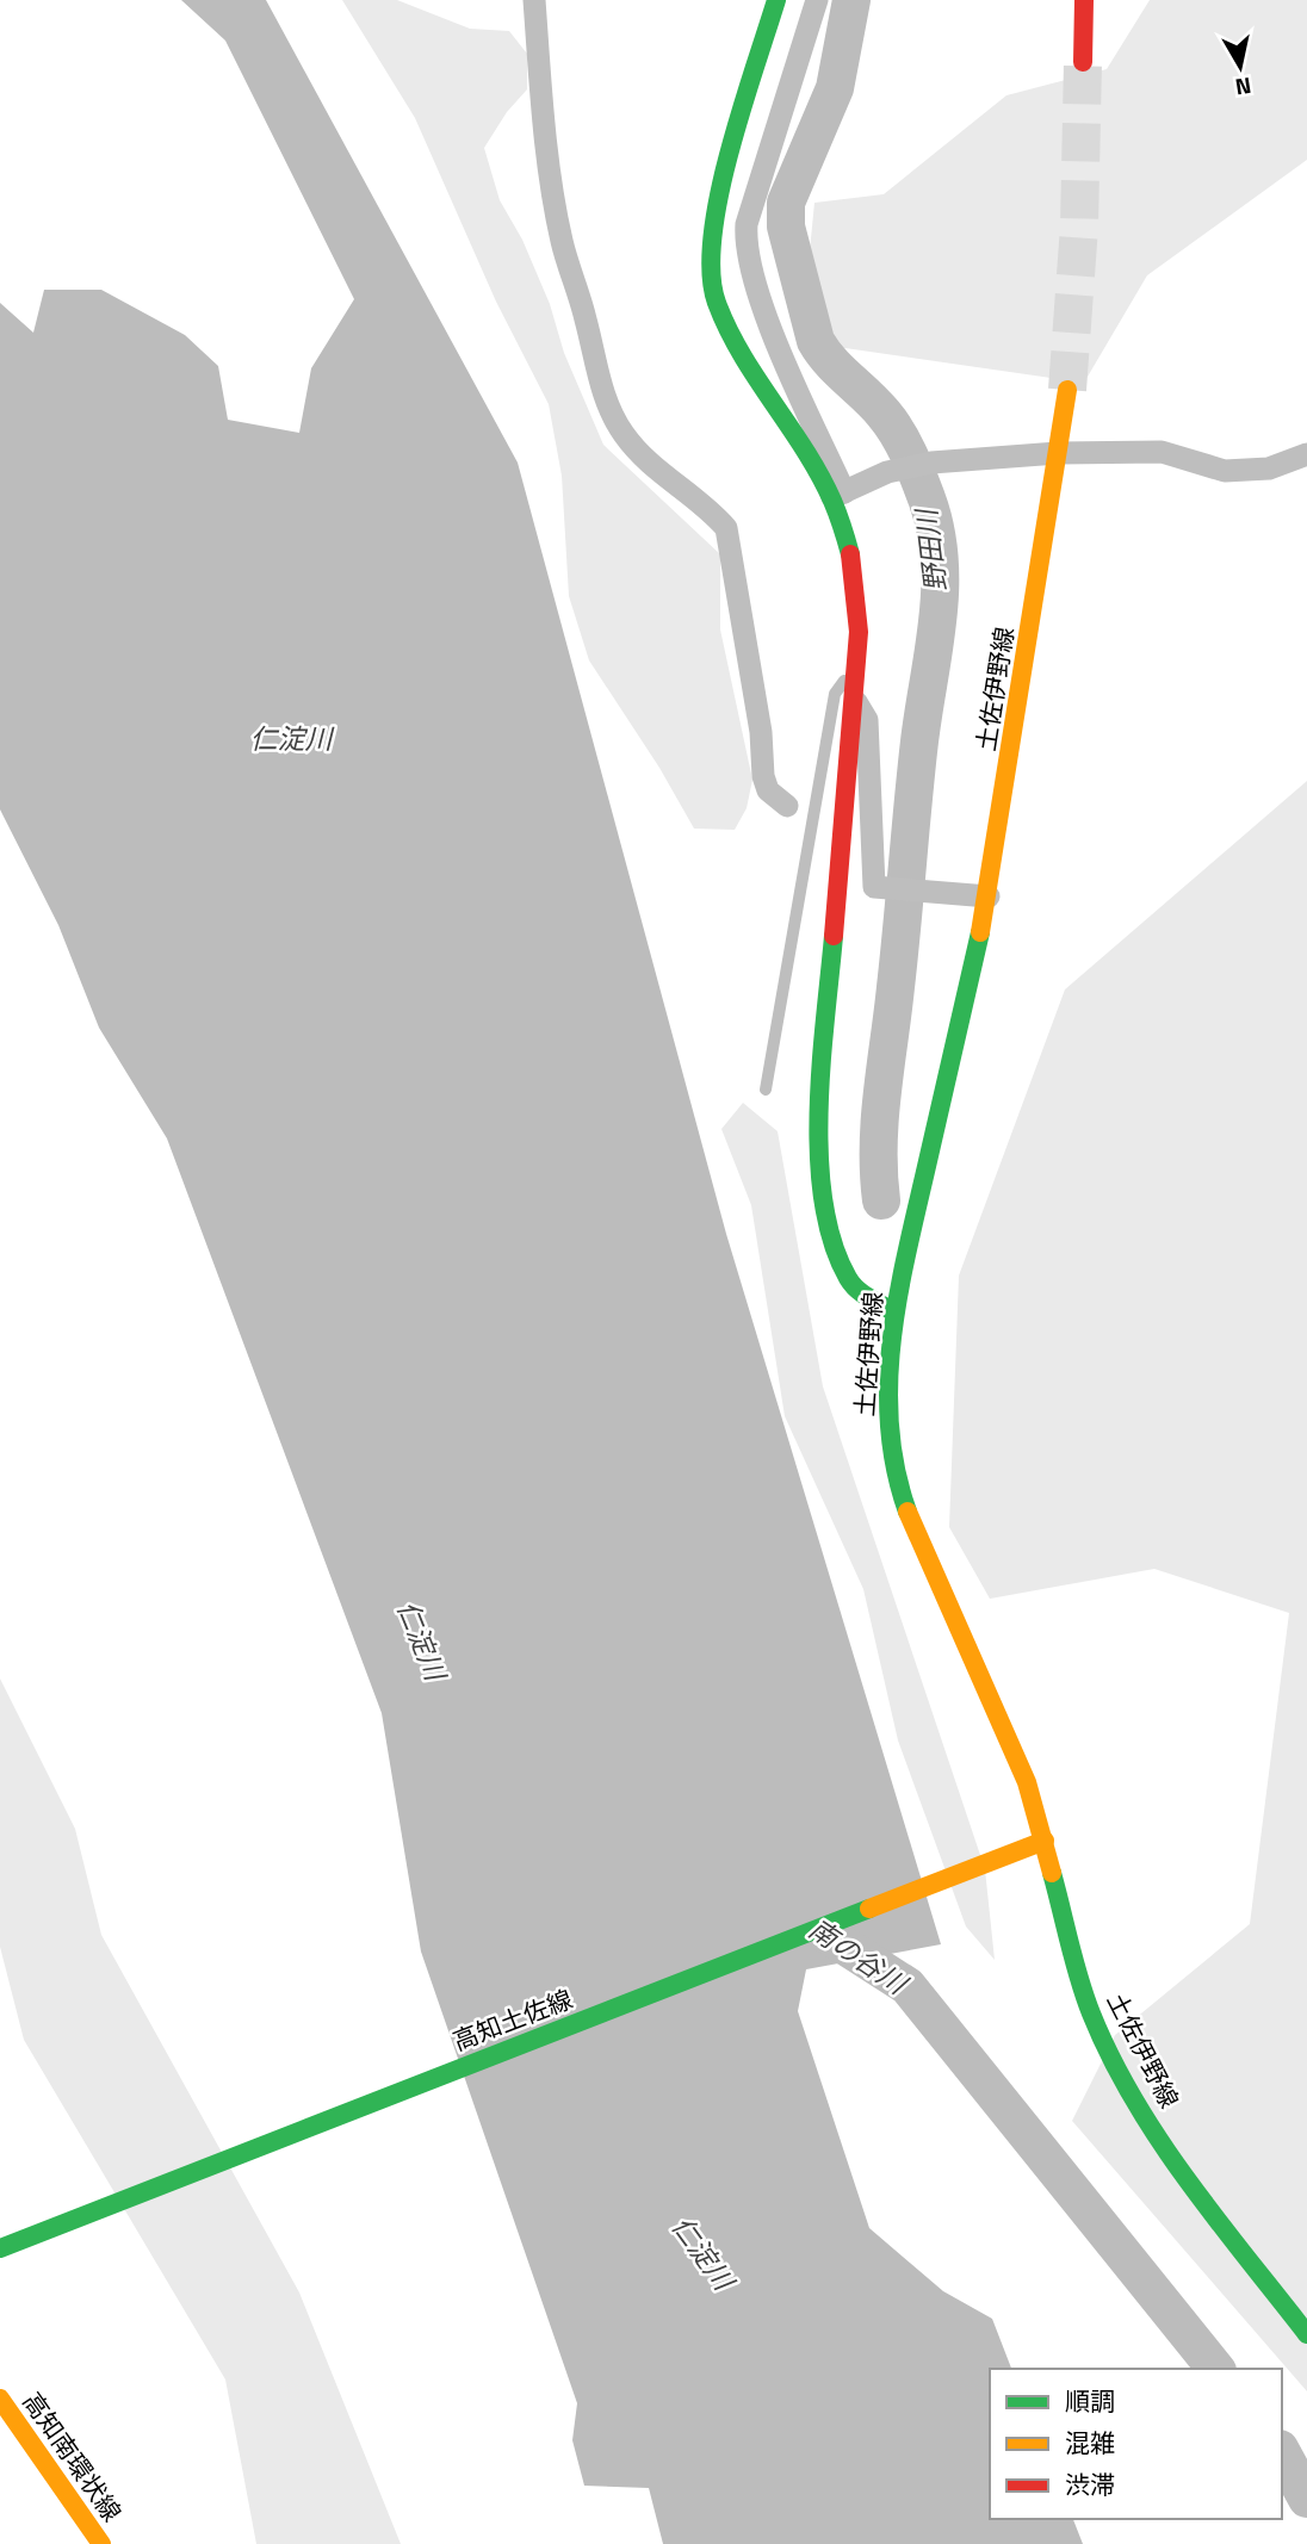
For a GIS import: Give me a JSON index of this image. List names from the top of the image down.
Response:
{
  "streets": {
    "main road": ["土佐伊野線", "高知土佐線", "高知南環状線"]
  },
  "crossings": [
    ["土佐伊野線", "高知土佐線"]
  ],
  "water": ["野田川", "仁淀川", "南の谷川"],
  "legend": ["順調", "混雑", "渋滞"],
  "north": "bottom"
}
